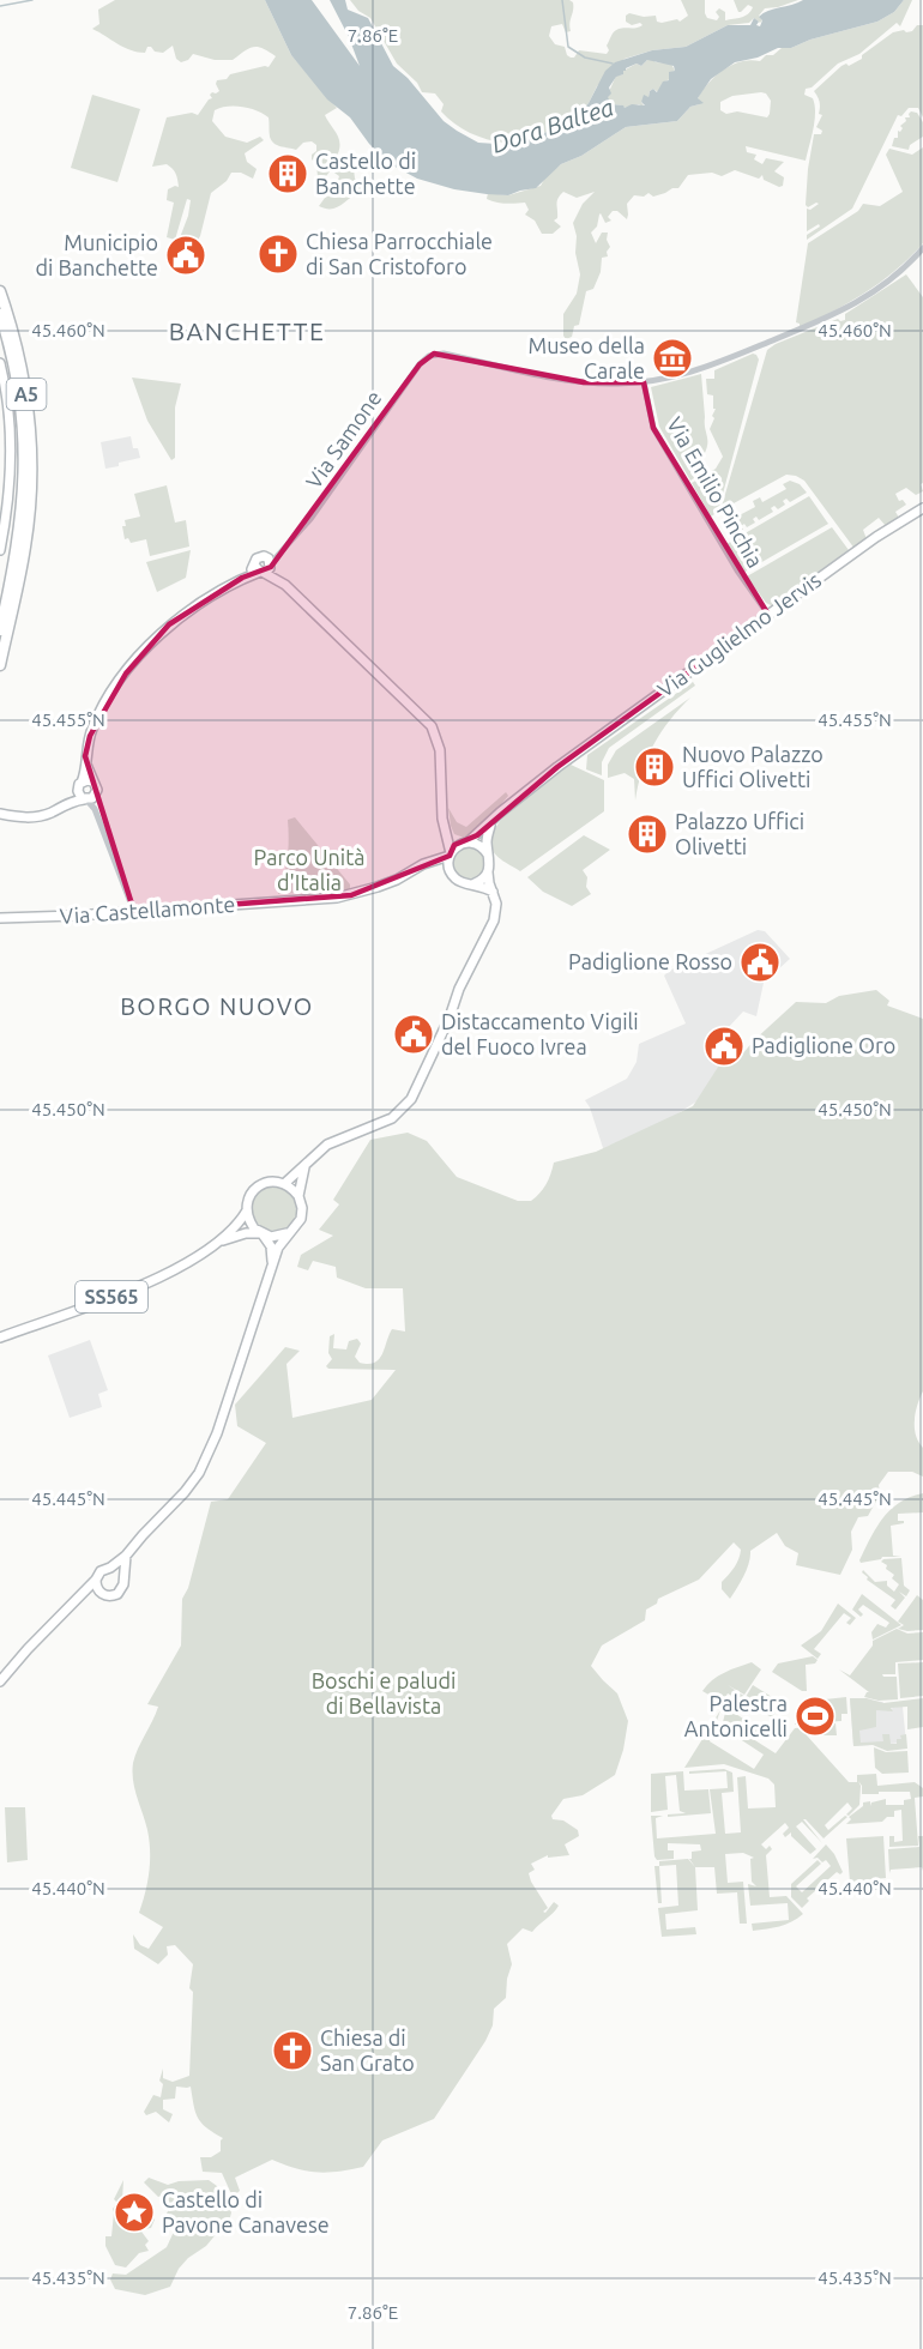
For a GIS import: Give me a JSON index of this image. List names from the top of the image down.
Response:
{
  "streets": {
    "highway": ["A5"],
    "main road": ["Via Guglielmo Jervis", "Via Castellamonte", "SS565"],
    "street": ["Via Samone", "Via Emilio Pinchia"]
  },
  "crossings": [
    ["Via Samone", "Via Emilio Pinchia"],
    ["Via Emilio Pinchia", "Via Guglielmo Jervis"],
    ["Via Guglielmo Jervis", "SS565"],
    ["Via Castellamonte", "SS565"]
  ],
  "districts": ["BANCHETTE", "BORGO NUOVO"],
  "water": ["Dora Baltea"],
  "parks": ["Parco Unità d'Italia", "Boschi e paludi di Bellavista"],
  "places": {
    "building": ["Castello di Banchette", "Nuovo Palazzo Uffici Olivetti", "Palazzo Uffici Olivetti"],
    "church": ["Chiesa Parrocchiale di San Cristoforo", "Chiesa di San Grato"],
    "public building": [
      "Municipio di Banchette",
      "Padiglione Rosso",
      "Distaccamento Vigili del Fuoco Ivrea",
      "Padiglione Oro"
    ],
    "museum": ["Museo della Carale"],
    "sports": ["Palestra Antonicelli"],
    "place": ["Castello di Pavone Canavese"]
  },
  "coordinates": [
    "7.86°E",
    "45.460°N",
    "45.455°N",
    "45.450°N",
    "45.445°N",
    "45.440°N",
    "45.435°N"
  ]
}
